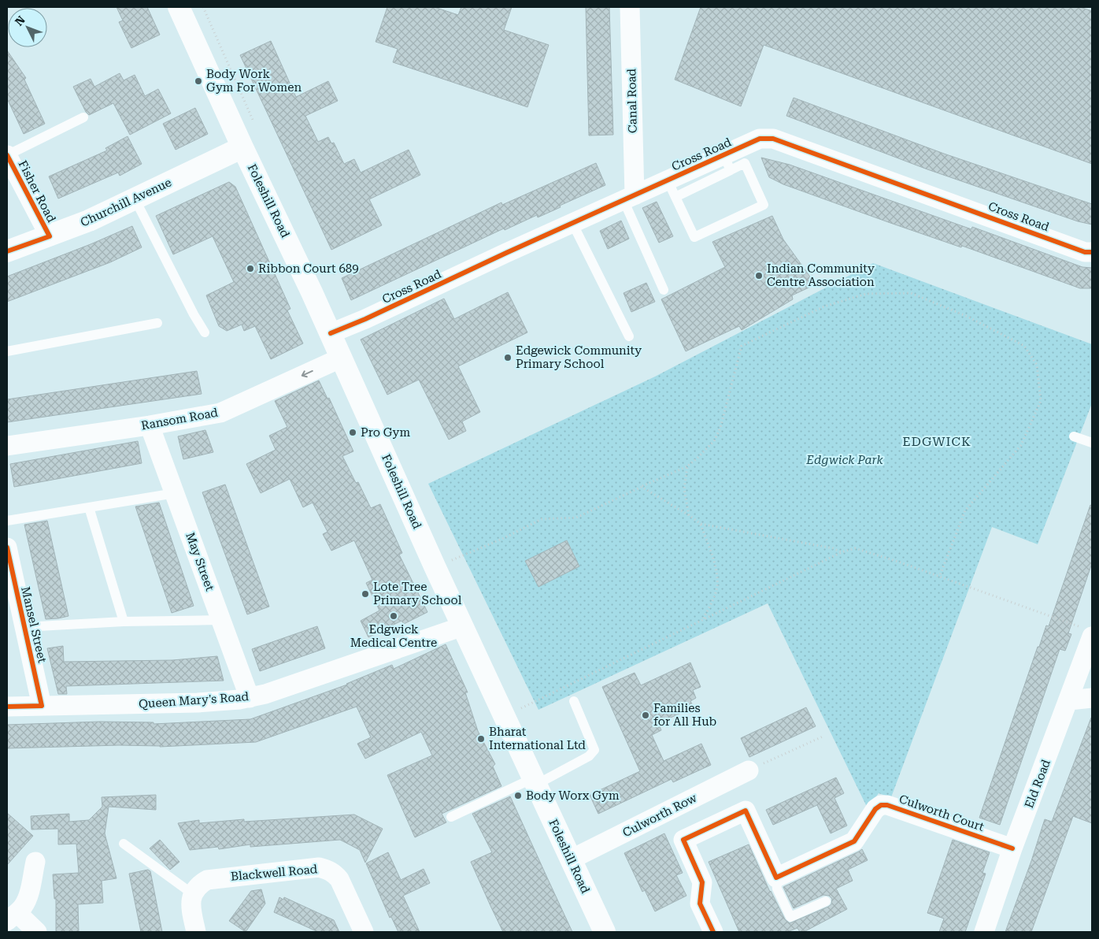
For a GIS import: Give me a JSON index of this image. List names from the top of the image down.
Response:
{
  "streets": {
    "main road": ["Foleshill Road", "Churchill Avenue"],
    "street": [
      "Canal Road",
      "Cross Road",
      "Fisher Road",
      "Ransom Road",
      "May Street",
      "Mansel Street",
      "Queen Mary's Road",
      "Eld Road",
      "Culworth Court",
      "Culworth Row",
      "Blackwell Road"
    ]
  },
  "crossings": [
    ["Canal Road", "Cross Road"],
    ["Cross Road", "Foleshill Road"],
    ["Fisher Road", "Churchill Avenue"],
    ["Foleshill Road", "Churchill Avenue"],
    ["Foleshill Road", "Ransom Road"],
    ["Foleshill Road", "Queen Mary's Road"],
    ["Foleshill Road", "Culworth Row"],
    ["Ransom Road", "May Street"],
    ["May Street", "Queen Mary's Road"],
    ["Mansel Street", "Queen Mary's Road"],
    ["Eld Road", "Culworth Court"]
  ],
  "one_way": ["Ransom Road"],
  "districts": ["EDGWICK"],
  "parks": ["Edgwick Park"],
  "places": [
    "Body Work Gym For Women",
    "Ribbon Court 689",
    "Indian Community Centre Association",
    "Edgewick Community Primary School",
    "Pro Gym",
    "Lote Tree Primary School",
    "Edgwick Medical Centre",
    "Families for All Hub",
    "Bharat International Ltd",
    "Body Worx Gym"
  ],
  "north": "top left"
}
